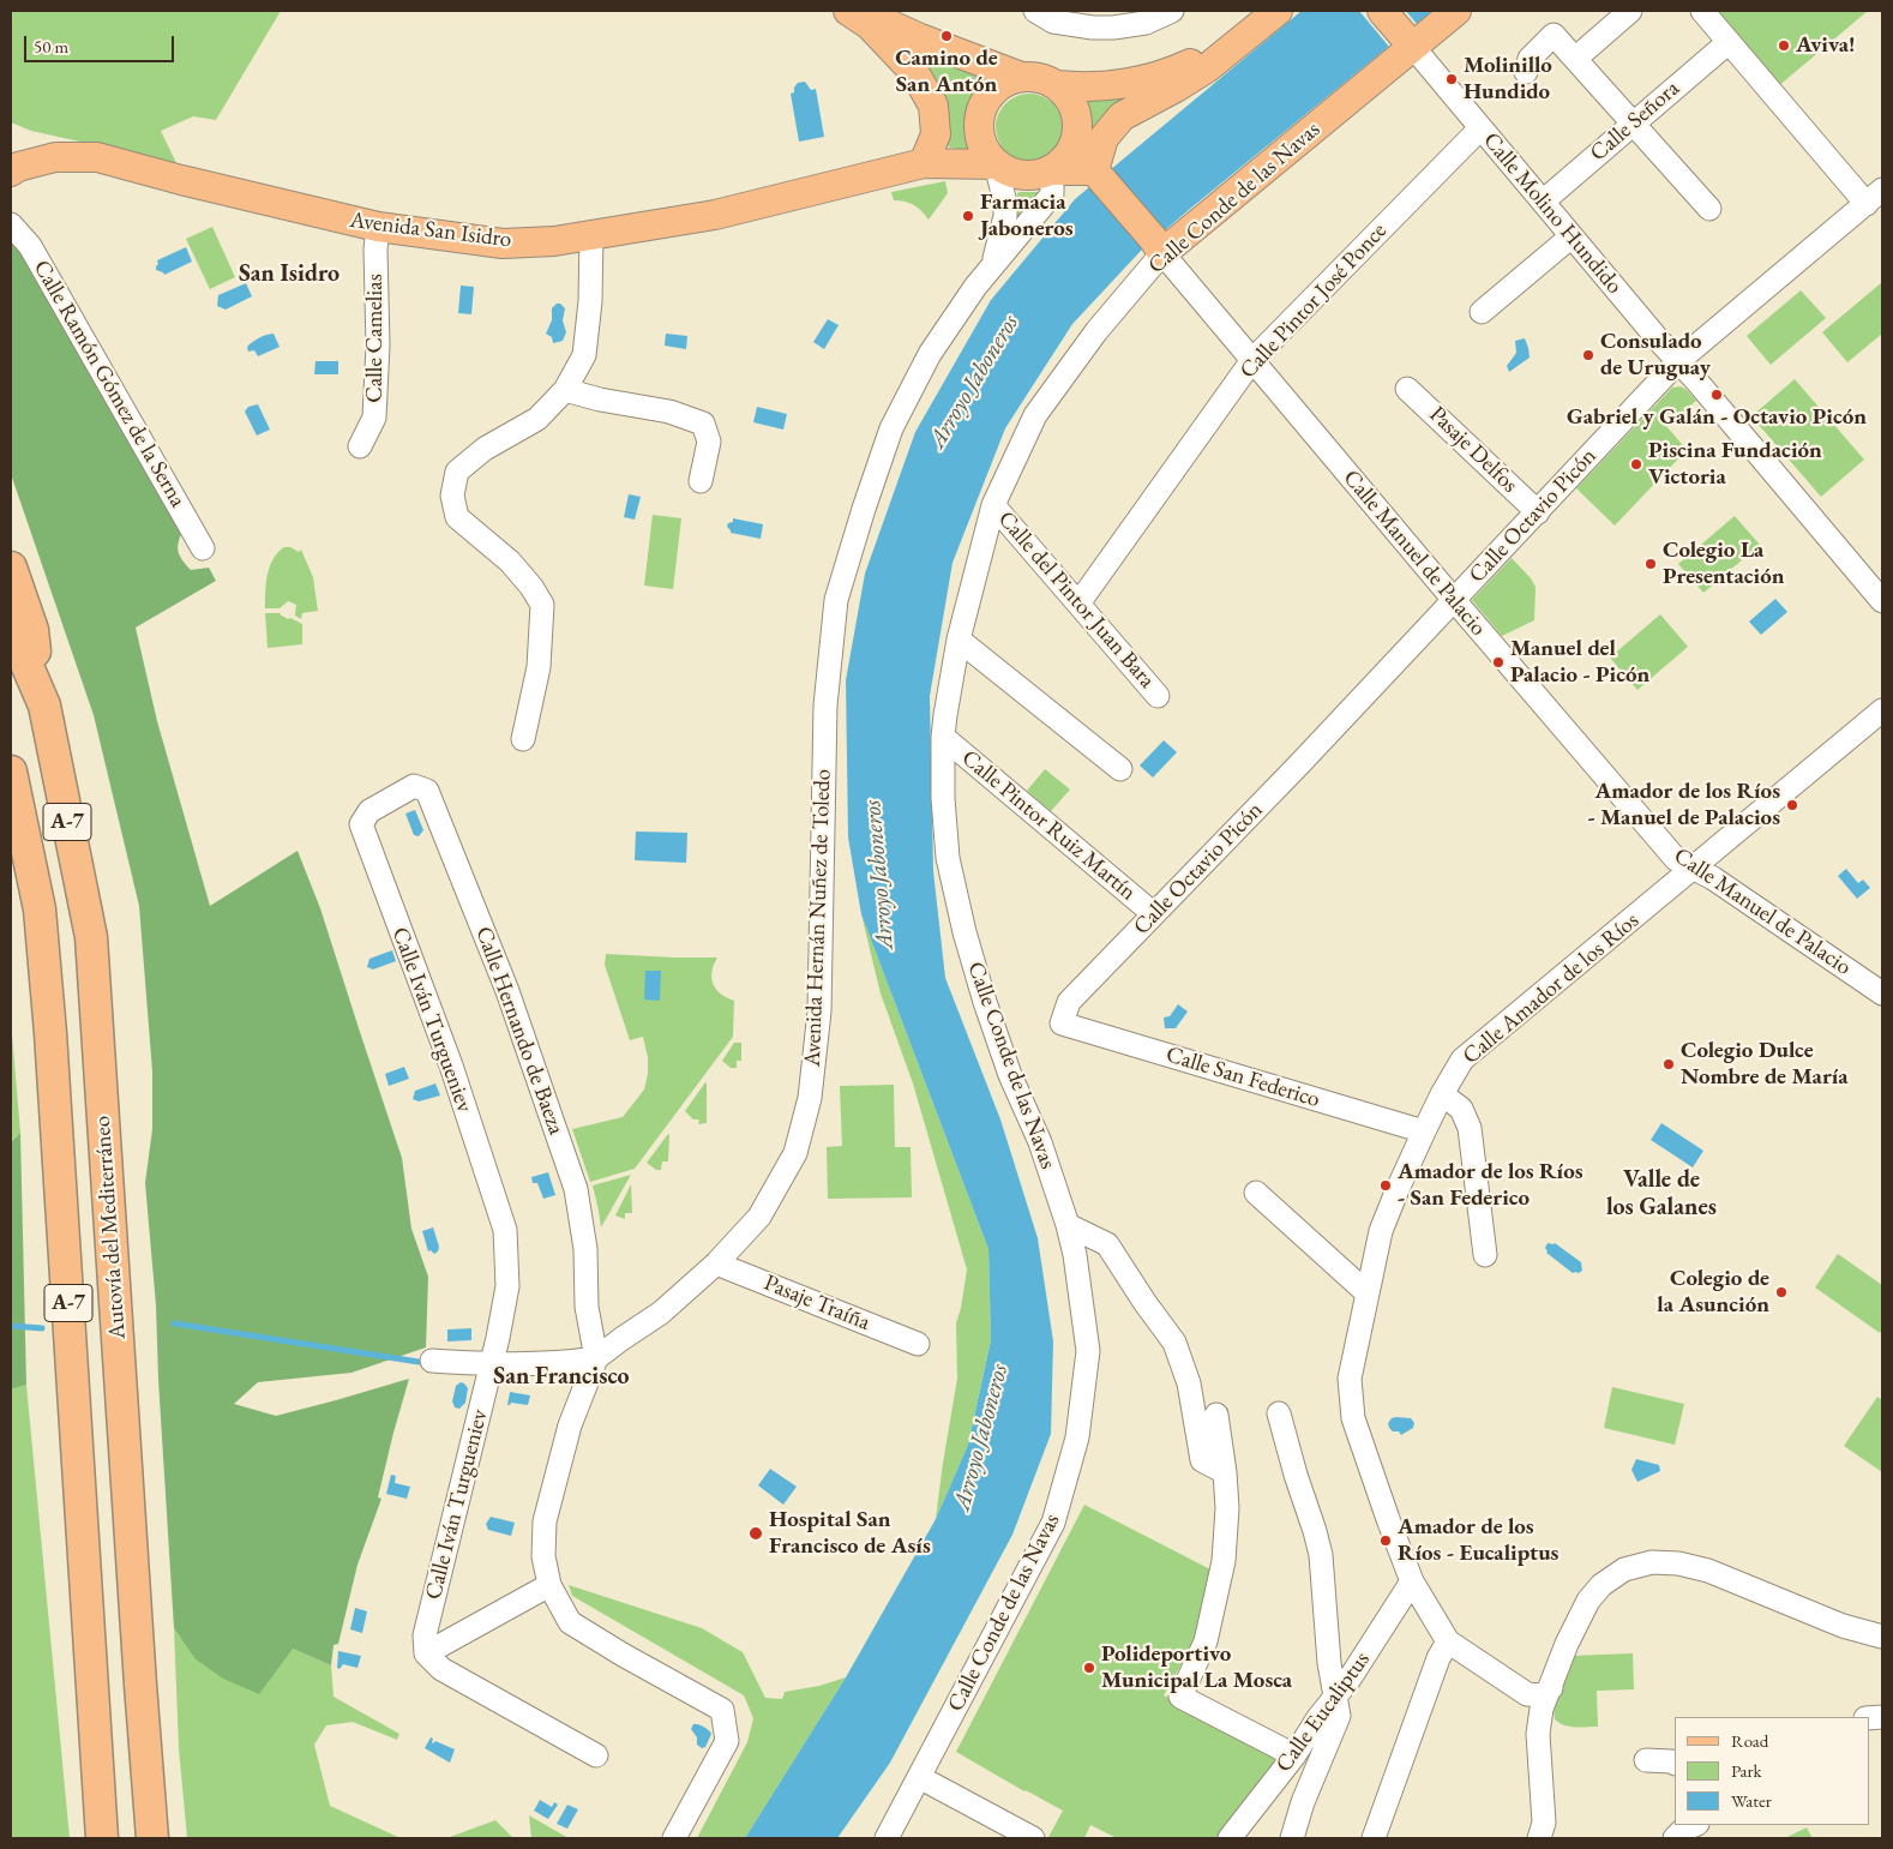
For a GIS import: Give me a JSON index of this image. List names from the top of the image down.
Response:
{
  "streets": {
    "highway": ["A-7", "Autovía del Mediterráneo"],
    "main road": [
      "Calle Conde de las Navas",
      "Calle Molino Hundido",
      "Avenida San Isidro",
      "Calle Manuel de Palacio"
    ],
    "street": [
      "Calle Señora",
      "Calle Pintor José Ponce",
      "Calle Camelias",
      "Calle Ramón Gómez de la Serna",
      "Pasaje Delfos",
      "Calle Octavio Picón",
      "Calle del Pintor Juan Bara",
      "Calle Pintor Ruiz Martín",
      "Avenida Hernán Nuñez de Toledo",
      "Calle Amador de los Ríos",
      "Calle Iván Turgueniev",
      "Calle Hernando de Baeza",
      "Calle San Federico",
      "Pasaje Traíña",
      "Calle Eucaliptus"
    ]
  },
  "crossings": [
    ["Calle Señora", "Calle Molino Hundido"],
    ["Calle Conde de las Navas", "Calle Molino Hundido"],
    ["Calle Conde de las Navas", "Calle Manuel de Palacio"],
    ["Calle Conde de las Navas", "Calle del Pintor Juan Bara"],
    ["Calle Conde de las Navas", "Calle Pintor Ruiz Martín"],
    ["Calle Molino Hundido", "Calle Pintor José Ponce"],
    ["Calle Molino Hundido", "Calle Octavio Picón"],
    ["Avenida San Isidro", "Calle Camelias"],
    ["Avenida San Isidro", "Avenida Hernán Nuñez de Toledo"],
    ["Calle Pintor José Ponce", "Calle Manuel de Palacio"],
    ["Calle Pintor José Ponce", "Calle del Pintor Juan Bara"],
    ["Pasaje Delfos", "Calle Octavio Picón"],
    ["Calle Octavio Picón", "Calle Manuel de Palacio"],
    ["Calle Octavio Picón", "Calle Pintor Ruiz Martín"],
    ["Calle Octavio Picón", "Calle San Federico"],
    ["Calle Manuel de Palacio", "Calle Amador de los Ríos"],
    ["Avenida Hernán Nuñez de Toledo", "Calle Hernando de Baeza"],
    ["Avenida Hernán Nuñez de Toledo", "Pasaje Traíña"],
    ["Calle Amador de los Ríos", "Calle San Federico"],
    ["Calle Amador de los Ríos", "Calle Eucaliptus"],
    ["Calle Iván Turgueniev", "Calle Hernando de Baeza"]
  ],
  "districts": ["San Isidro", "Valle de los Galanes", "San Francisco"],
  "water": ["Arroyo Jaboneros"],
  "places": [
    "Camino de San Antón",
    "Aviva!",
    "Molinillo Hundido",
    "Farmacia Jaboneros",
    "Consulado de Uruguay",
    "Gabriel y Galán - Octavio Picón",
    "Piscina Fundación Victoria",
    "Colegio La Presentación",
    "Manuel del Palacio - Picón",
    "Amador de los Ríos - Manuel de Palacios",
    "Colegio Dulce Nombre de María",
    "Amador de los Ríos - San Federico",
    "Colegio de la Asunción",
    "Hospital San Francisco de Asís",
    "Amador de los Ríos - Eucaliptus",
    "Polideportivo Municipal La Mosca"
  ],
  "legend": ["Road", "Park", "Water"],
  "scale_bar": "50 m"
}
